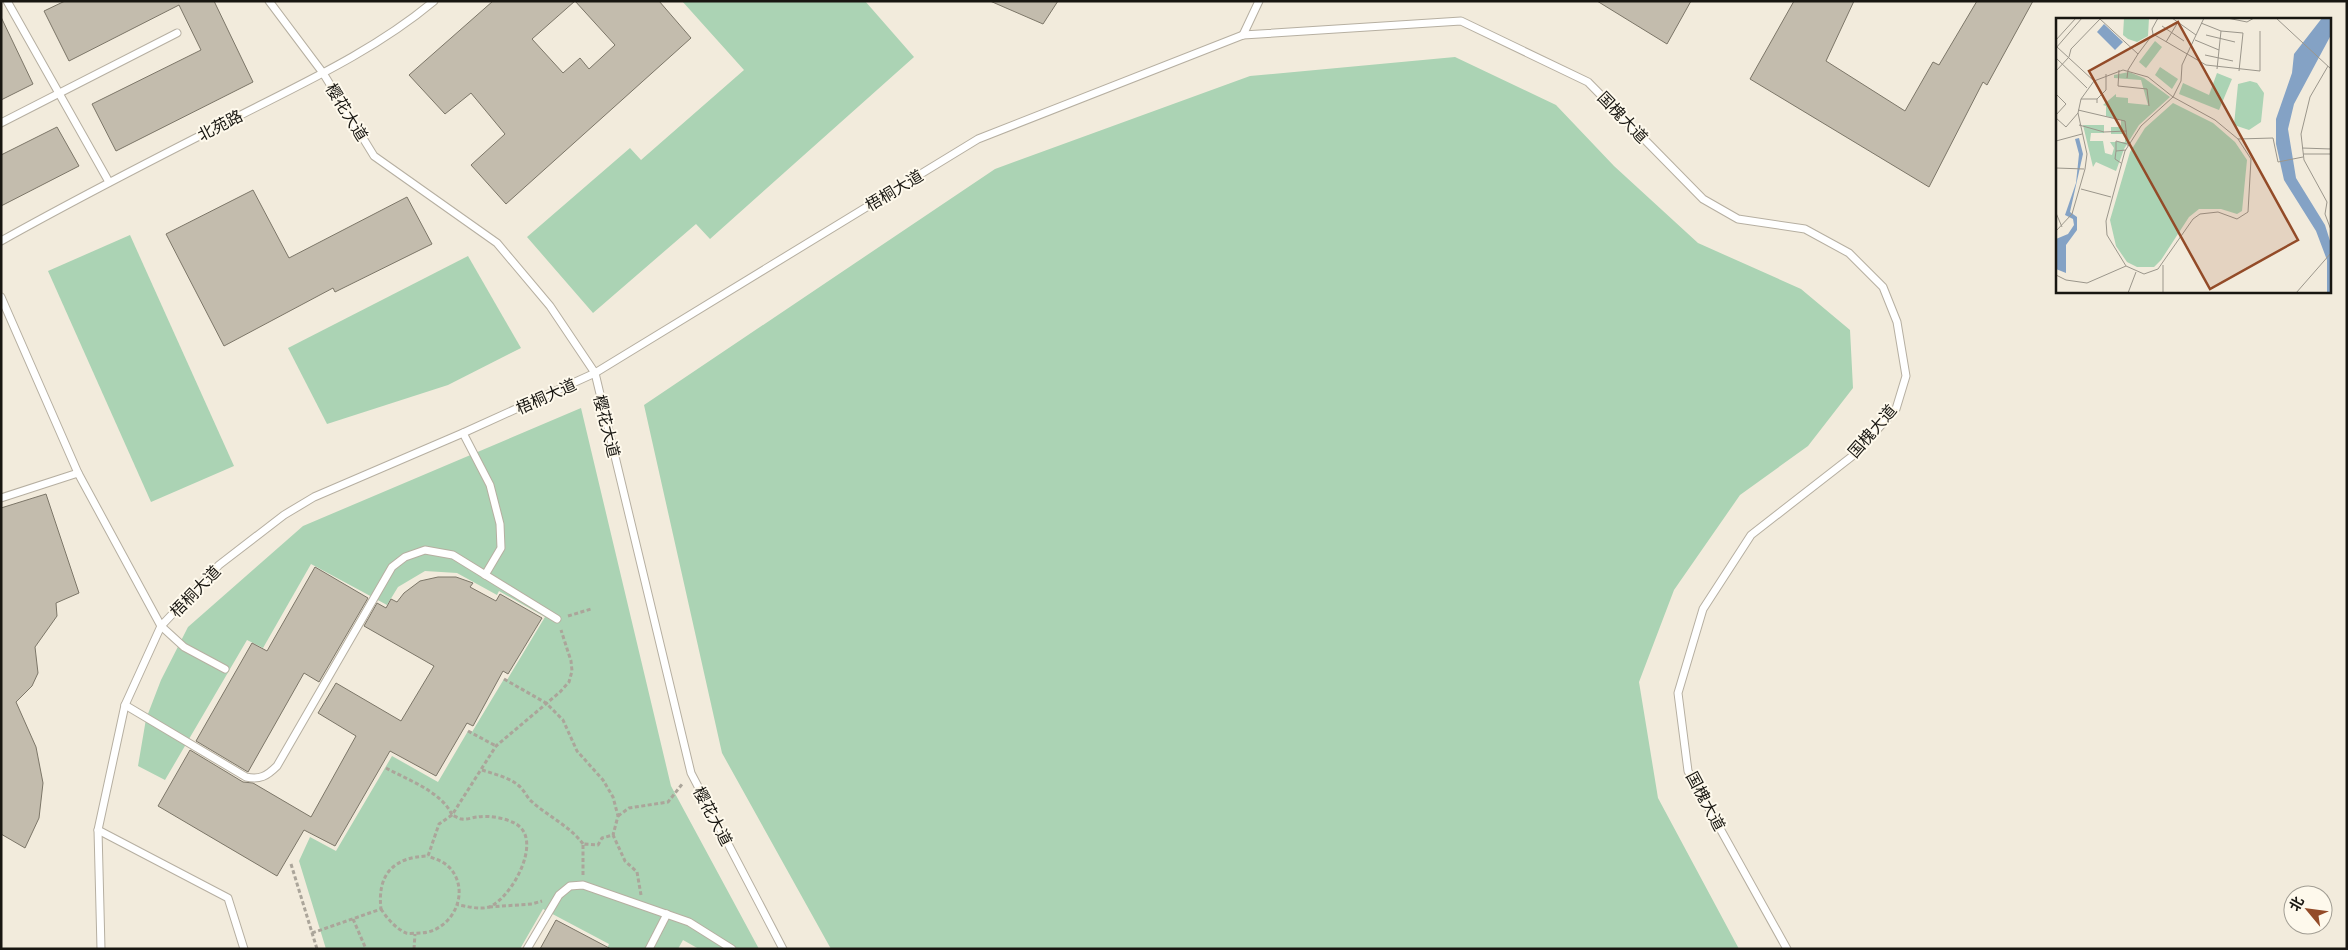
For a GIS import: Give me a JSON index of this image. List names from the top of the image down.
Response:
{
  "streets": {
    "lane": [
      "樱花大道",
      "国槐大道",
      "北苑路",
      "梧桐大道"
    ]
  },
  "crossings": [
    ["樱花大道", "北苑路"],
    ["樱花大道", "梧桐大道"],
    ["国槐大道", "梧桐大道"]
  ],
  "north": "top left"
}
